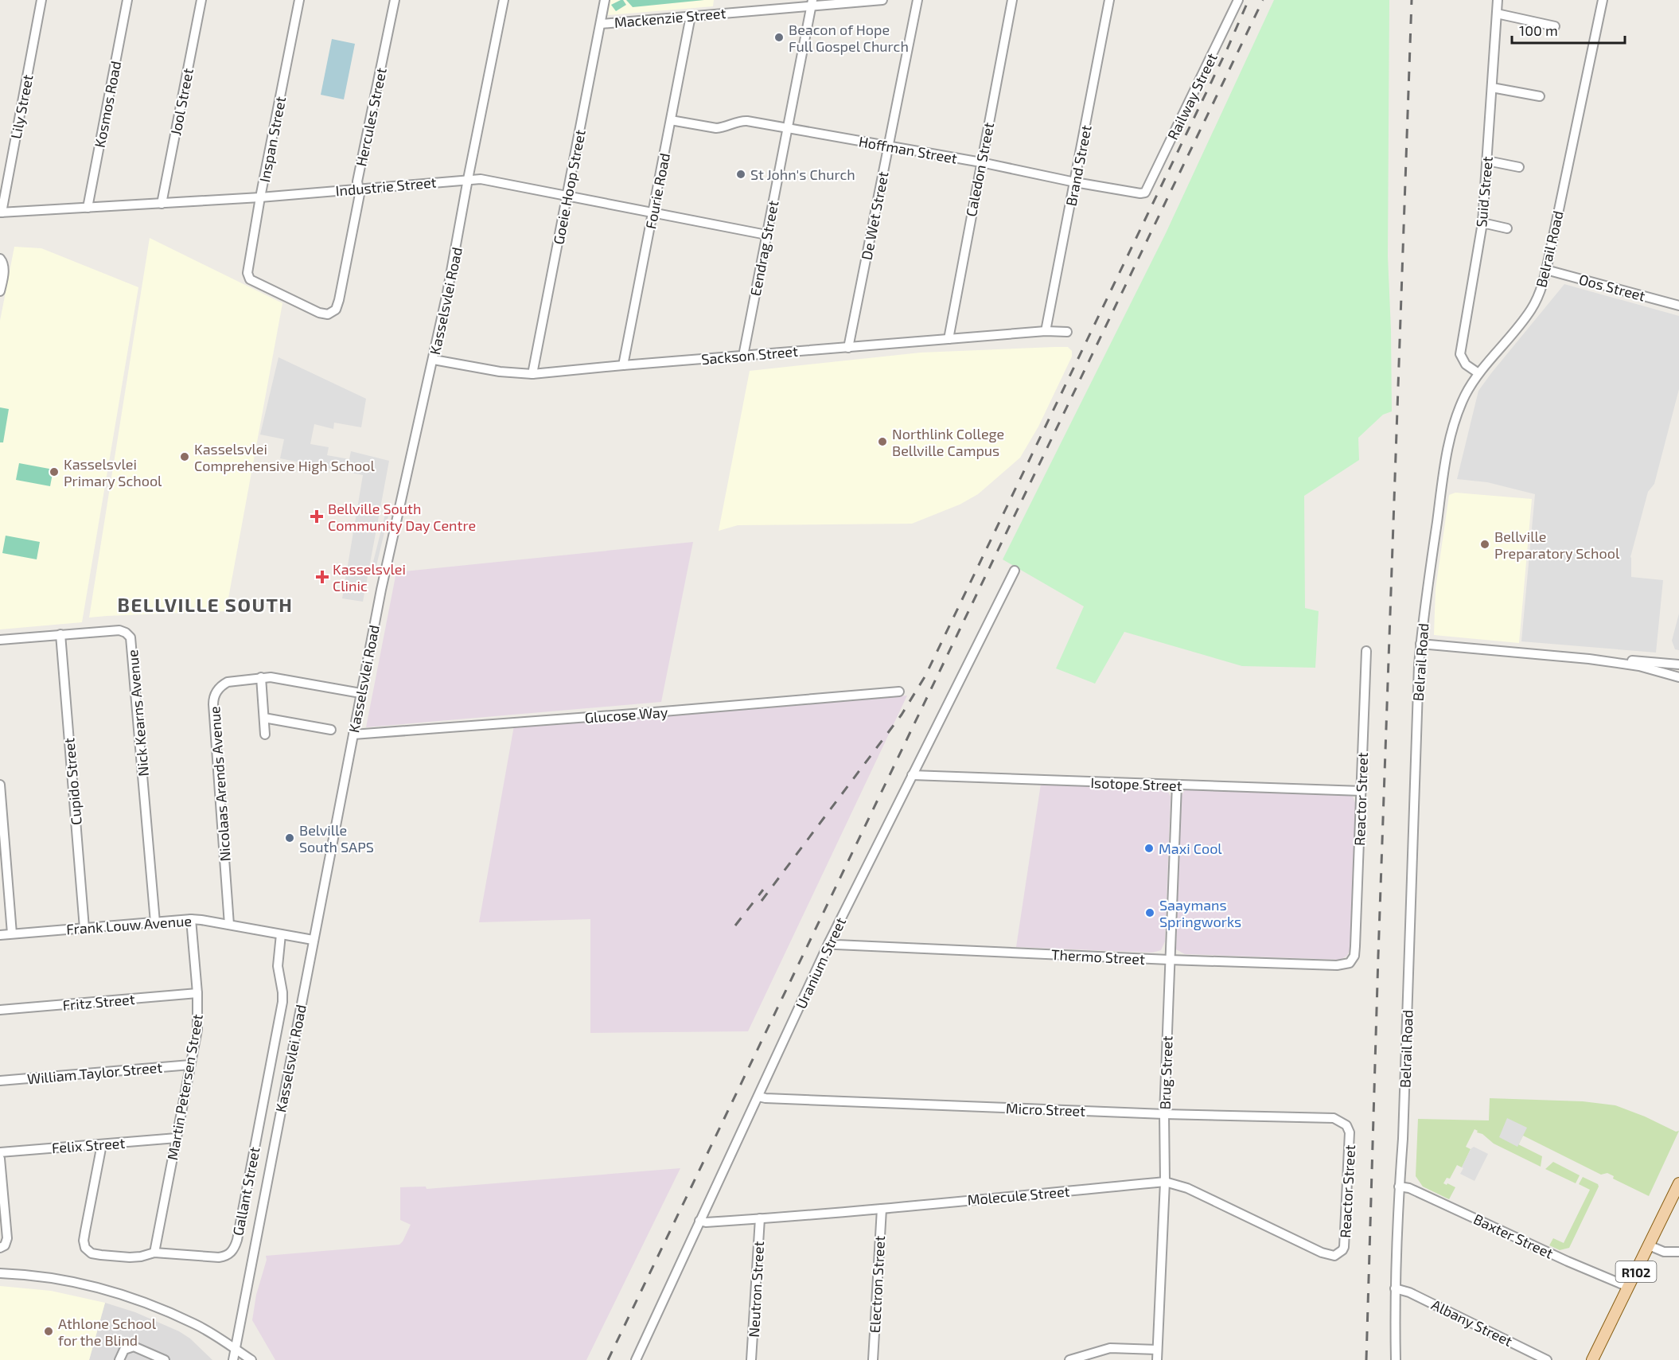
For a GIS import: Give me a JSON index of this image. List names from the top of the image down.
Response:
{
  "streets": {
    "main road": ["R102"],
    "street": [
      "Mackenzie Street",
      "Railway Street",
      "Jool Street",
      "Kosmos Road",
      "Lily Street",
      "Hercules Street",
      "Inspan Street",
      "Hoffman Street",
      "Brand Street",
      "Caledon Street",
      "Industrie Street",
      "Goeie Hoop Street",
      "Fourie Road",
      "Suid Street",
      "De Wet Street",
      "Eendrag Street",
      "Belrail Road",
      "Oos Street",
      "Kasselsvlei Road",
      "Sackson Street",
      "Nick Kearns Avenue",
      "Glucose Way",
      "Cupido Street",
      "Nicolaas Arends Avenue",
      "Isotope Street",
      "Reactor Street",
      "Frank Louw Avenue",
      "Thermo Street",
      "Uranium Street",
      "Fritz Street",
      "William Taylor Street",
      "Brug Street",
      "Martin Petersen Street",
      "Micro Street",
      "Felix Street",
      "Gallant Street",
      "Molecule Street",
      "Baxter Street",
      "Electron Street",
      "Neutron Street",
      "Albany Street"
    ]
  },
  "crossings": [
    ["Mackenzie Street", "Goeie Hoop Street"],
    ["Mackenzie Street", "Fourie Road"],
    ["Mackenzie Street", "Eendrag Street"],
    ["Railway Street", "Hoffman Street"],
    ["Jool Street", "Industrie Street"],
    ["Kosmos Road", "Industrie Street"],
    ["Lily Street", "Industrie Street"],
    ["Hercules Street", "Inspan Street"],
    ["Hercules Street", "Industrie Street"],
    ["Inspan Street", "Industrie Street"],
    ["Hoffman Street", "Brand Street"],
    ["Hoffman Street", "Caledon Street"],
    ["Hoffman Street", "Fourie Road"],
    ["Hoffman Street", "De Wet Street"],
    ["Hoffman Street", "Eendrag Street"],
    ["Brand Street", "Sackson Street"],
    ["Caledon Street", "Sackson Street"],
    ["Industrie Street", "Goeie Hoop Street"],
    ["Industrie Street", "Fourie Road"],
    ["Industrie Street", "Eendrag Street"],
    ["Industrie Street", "Kasselsvlei Road"],
    ["Goeie Hoop Street", "Sackson Street"],
    ["Fourie Road", "Sackson Street"],
    ["Suid Street", "Belrail Road"],
    ["De Wet Street", "Sackson Street"],
    ["Eendrag Street", "Sackson Street"],
    ["Belrail Road", "Oos Street"],
    ["Belrail Road", "Baxter Street"],
    ["Belrail Road", "Albany Street"],
    ["Kasselsvlei Road", "Sackson Street"],
    ["Kasselsvlei Road", "Glucose Way"],
    ["Kasselsvlei Road", "Nicolaas Arends Avenue"],
    ["Kasselsvlei Road", "Frank Louw Avenue"],
    ["Nick Kearns Avenue", "Cupido Street"],
    ["Nick Kearns Avenue", "Frank Louw Avenue"],
    ["Cupido Street", "Frank Louw Avenue"],
    ["Nicolaas Arends Avenue", "Frank Louw Avenue"],
    ["Isotope Street", "Reactor Street"],
    ["Isotope Street", "Uranium Street"],
    ["Isotope Street", "Brug Street"],
    ["Reactor Street", "Thermo Street"],
    ["Reactor Street", "Micro Street"],
    ["Reactor Street", "Molecule Street"],
    ["Frank Louw Avenue", "Martin Petersen Street"],
    ["Frank Louw Avenue", "Gallant Street"],
    ["Thermo Street", "Uranium Street"],
    ["Thermo Street", "Brug Street"],
    ["Uranium Street", "Micro Street"],
    ["Uranium Street", "Molecule Street"],
    ["Fritz Street", "Martin Petersen Street"],
    ["William Taylor Street", "Martin Petersen Street"],
    ["Brug Street", "Micro Street"],
    ["Brug Street", "Molecule Street"],
    ["Martin Petersen Street", "Felix Street"],
    ["Martin Petersen Street", "Gallant Street"],
    ["Felix Street", "Gallant Street"],
    ["Molecule Street", "Electron Street"],
    ["Molecule Street", "Neutron Street"],
    ["Baxter Street", "R102"]
  ],
  "districts": ["BELLVILLE SOUTH"],
  "places": {
    "other": [
      "Beacon of Hope Full Gospel Church",
      "St John's Church",
      "Northlink College Bellville Campus",
      "Kasselsvlei Comprehensive High School",
      "Kasselsvlei Primary School",
      "Bellville Preparatory School",
      "Belville South SAPS",
      "Maxi Cool",
      "Saaymans Springworks",
      "Athlone School for the Blind"
    ],
    "health": ["Bellville South Community Day Centre", "Kasselsvlei Clinic"]
  },
  "scale_bar": "100 m"
}
